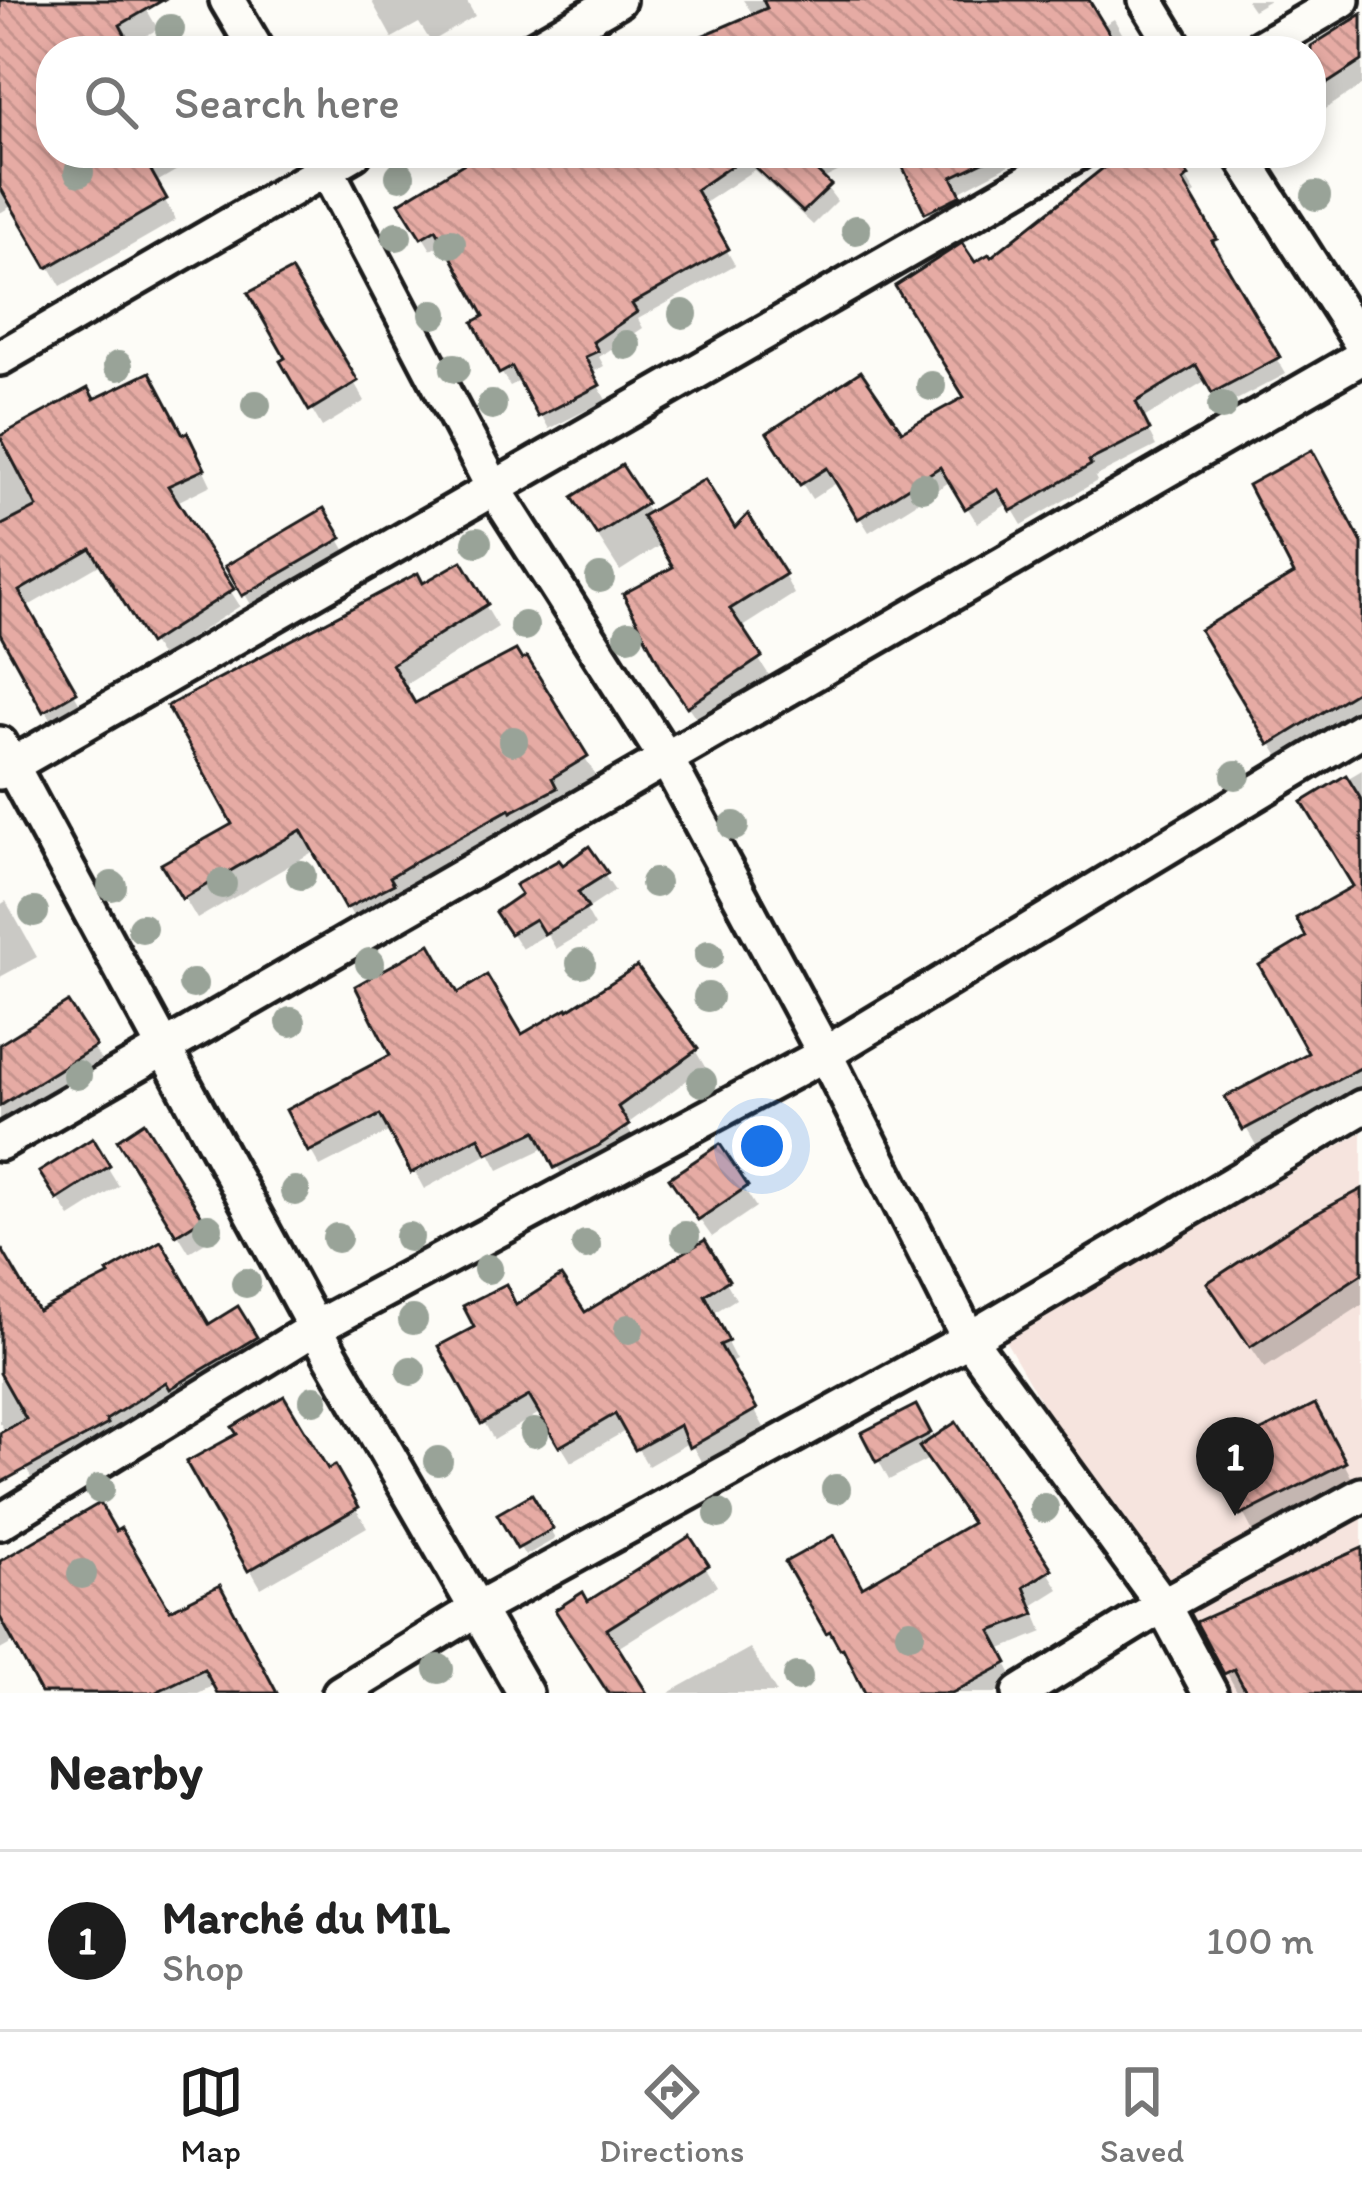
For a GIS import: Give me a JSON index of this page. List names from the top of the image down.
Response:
{
  "page": {
    "search": "Search here",
    "pins": "1",
    "heading": "Nearby",
    "list": [
      {
        "mark": "1",
        "name": "Marché du MIL",
        "note": "Shop",
        "value": "100 m"
      }
    ],
    "nav": ["Map", "Directions", "Saved"]
  }
}
